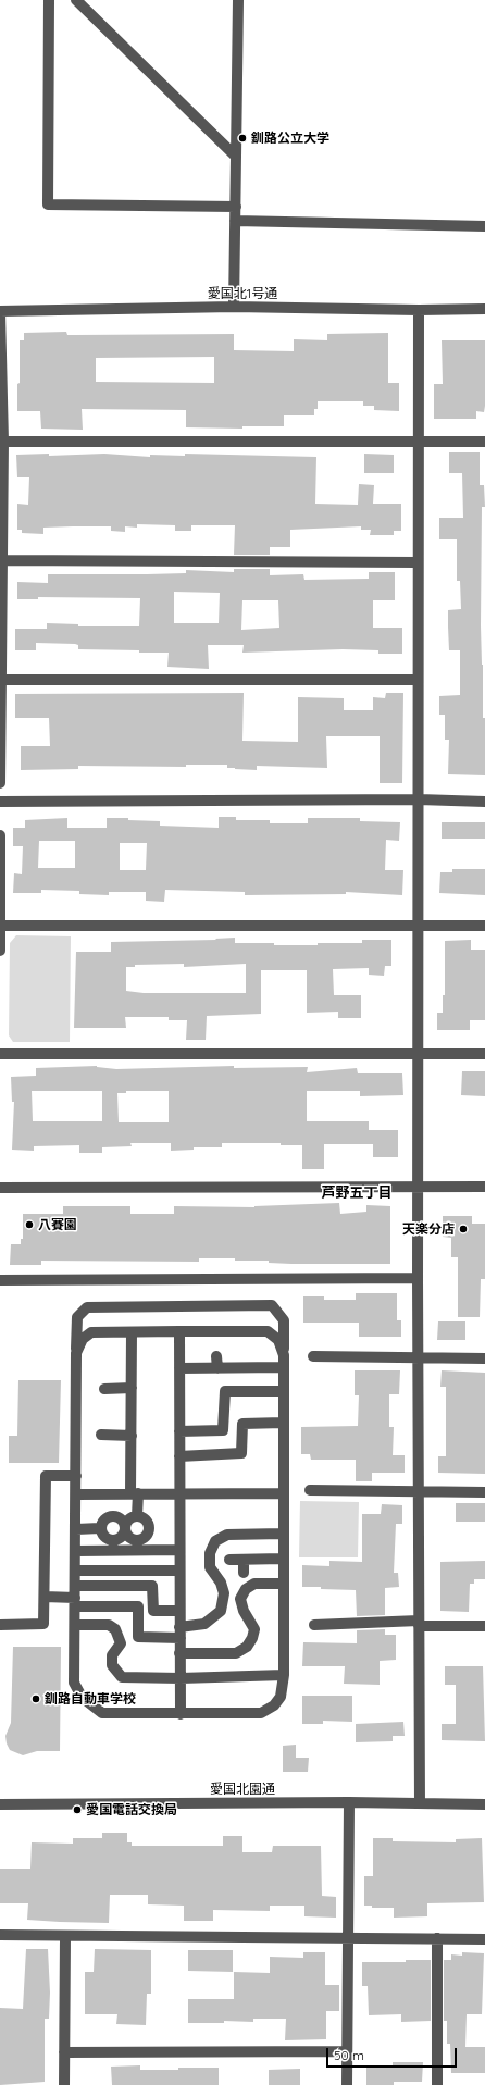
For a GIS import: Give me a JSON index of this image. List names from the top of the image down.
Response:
{
  "streets": {
    "street": ["愛国北1号通", "愛国北園通"]
  },
  "districts": ["芦野五丁目"],
  "places": [
    "釧路公立大学",
    "八賽園",
    "天楽分店",
    "釧路自動車学校",
    "愛国電話交換局"
  ],
  "scale_bar": "50 m"
}
